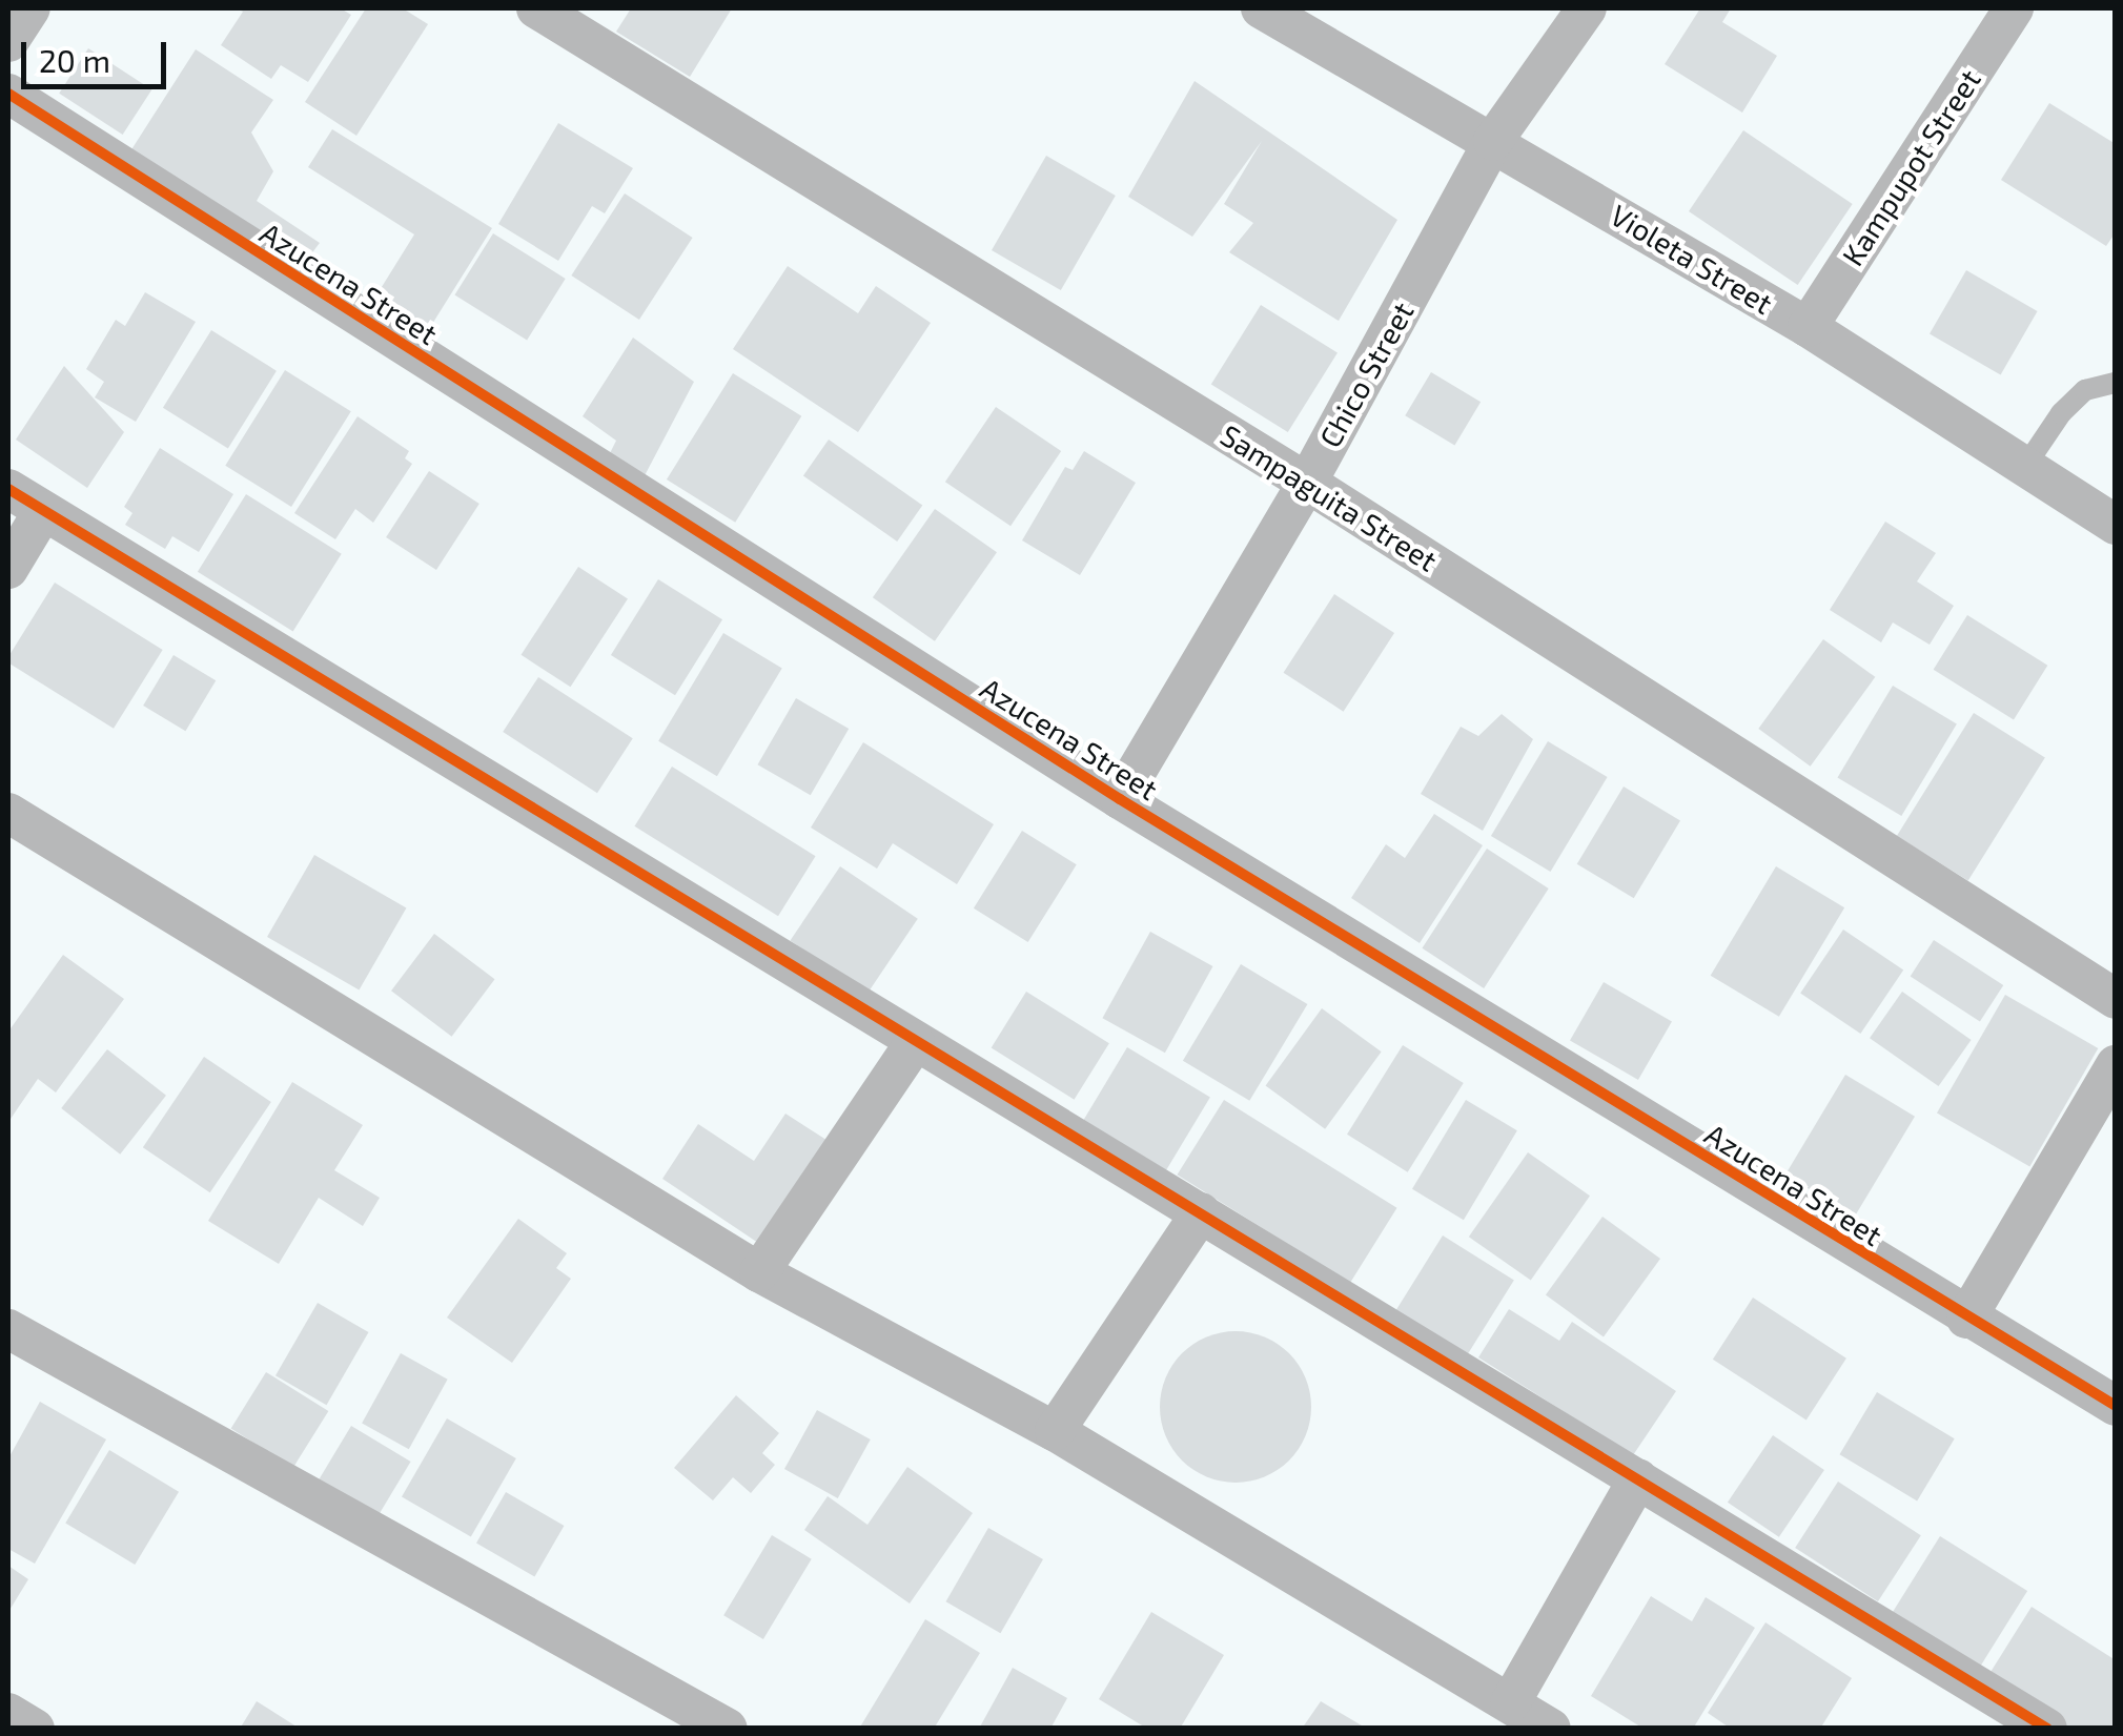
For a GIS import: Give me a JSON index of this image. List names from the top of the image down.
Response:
{
  "streets": {
    "street": [
      "Kampupot Street",
      "Violeta Street",
      "Azucena Street",
      "Chico Street",
      "Sampaguita Street"
    ]
  },
  "crossings": [
    ["Kampupot Street", "Violeta Street"],
    ["Violeta Street", "Chico Street"],
    ["Azucena Street", "Chico Street"],
    ["Chico Street", "Sampaguita Street"]
  ],
  "scale_bar": "20 m"
}
